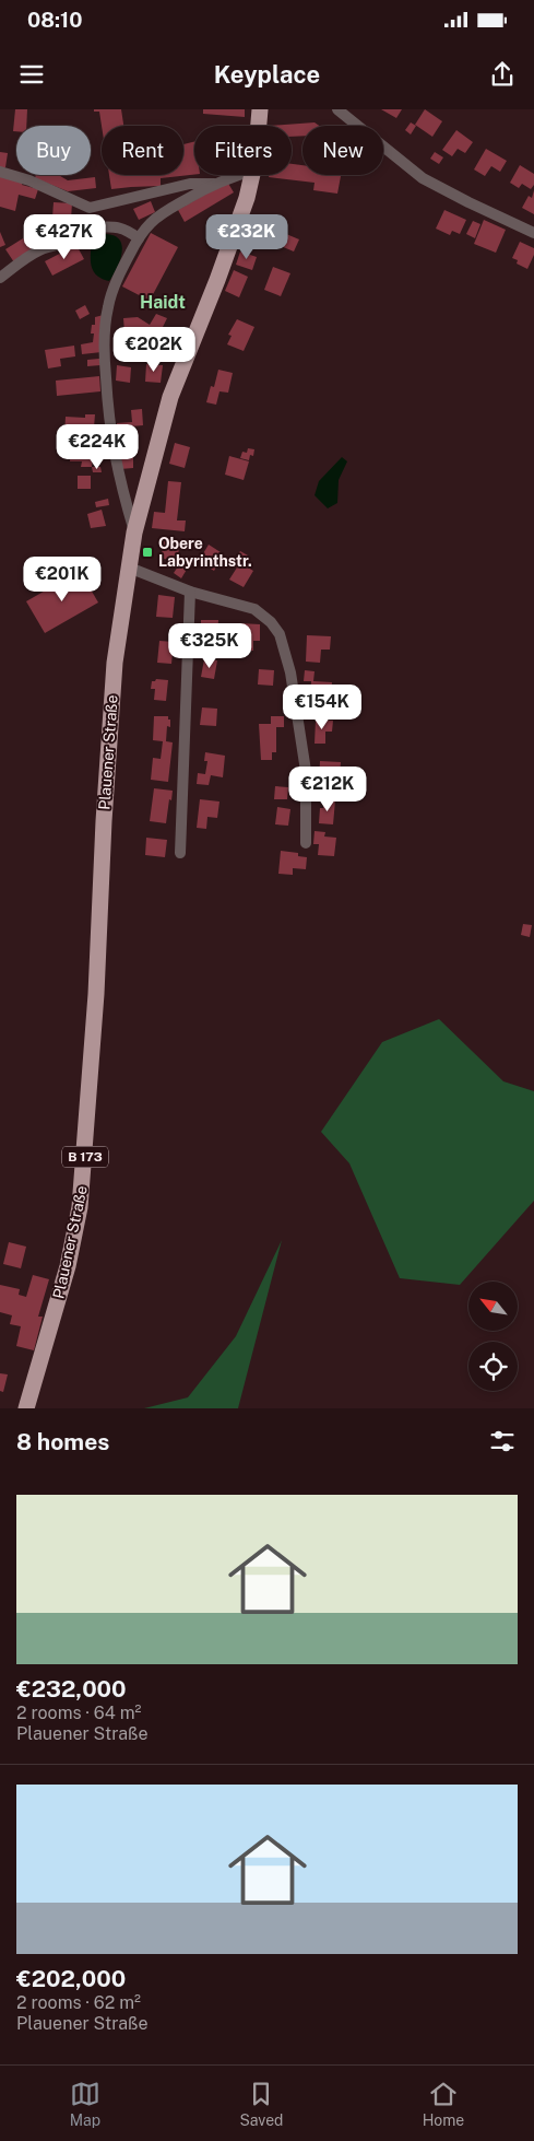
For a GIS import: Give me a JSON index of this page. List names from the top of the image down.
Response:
{
  "streets": {
    "main road": ["Plauener Straße", "B 173"]
  },
  "districts": ["Haidt"],
  "places": {
    "transit": ["Obere Labyrinthstr."]
  },
  "north": "top left",
  "page": {
    "status": "08:10",
    "header": "Keyplace",
    "chip": [
      "Buy",
      "Rent",
      "Filters",
      "New"
    ],
    "price": [
      "€427K",
      "€232K",
      "€202K",
      "€224K",
      "€201K",
      "€325K",
      "€154K",
      "€212K"
    ],
    "heading": "8 homes",
    "list": [
      {
        "name": "€232,000",
        "note": "2 rooms · 64 m² · Plauener Straße"
      },
      {
        "name": "€202,000",
        "note": "2 rooms · 62 m² · Plauener Straße"
      }
    ],
    "tabs": ["Map", "Saved", "Home"]
  }
}
